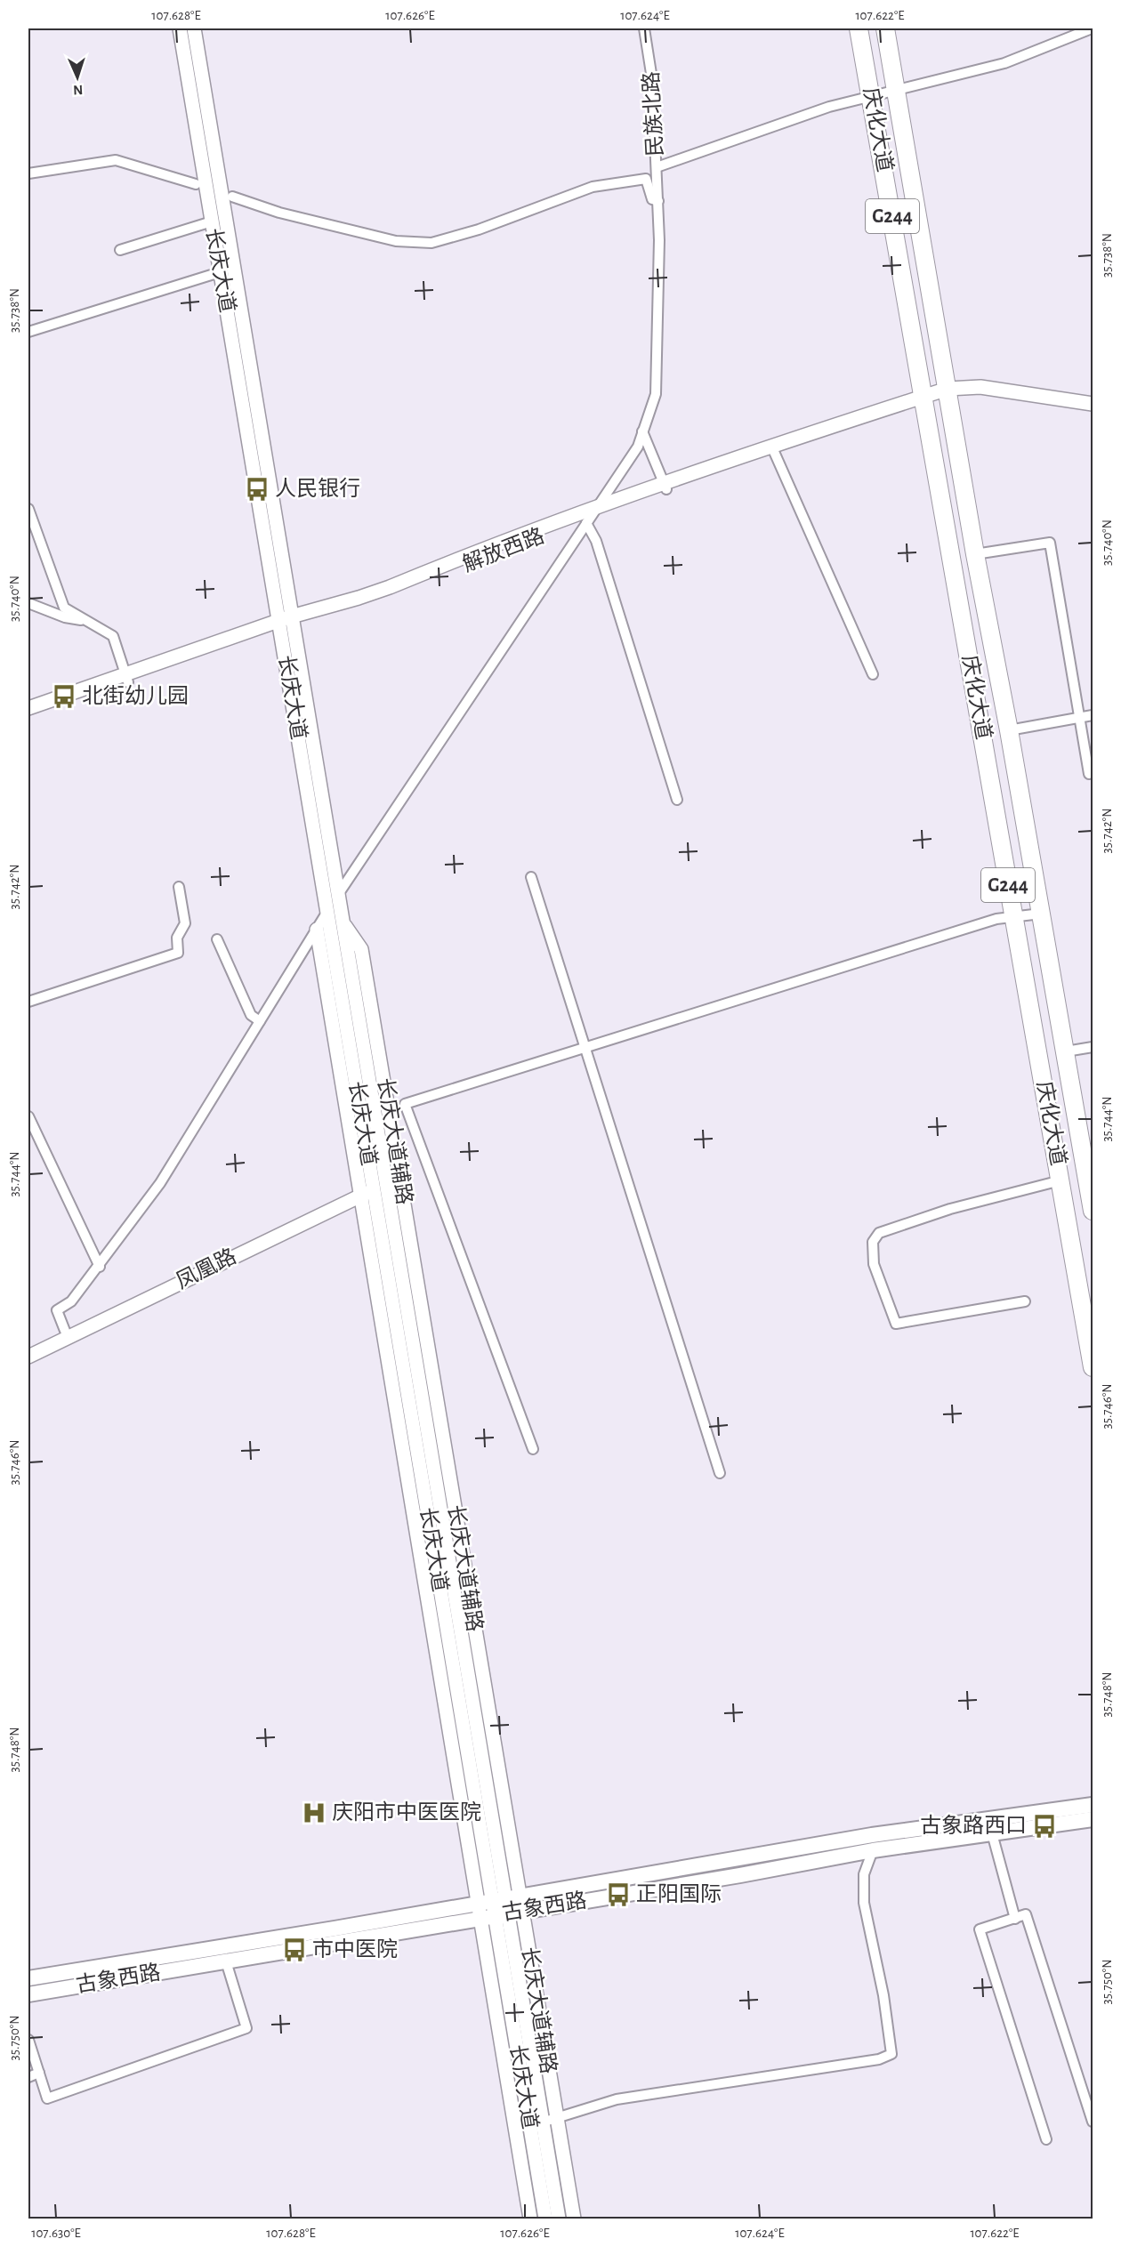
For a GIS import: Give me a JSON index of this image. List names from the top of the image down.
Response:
{
  "streets": {
    "highway": ["庆化大道", "G244"],
    "main road": [
      "长庆大道",
      "解放西路",
      "长庆大道辅路",
      "凤凰路",
      "古象西路"
    ],
    "street": ["民族北路"]
  },
  "crossings": [
    ["庆化大道", "解放西路"],
    ["长庆大道", "解放西路"],
    ["长庆大道", "长庆大道辅路"],
    ["长庆大道", "凤凰路"],
    ["长庆大道", "古象西路"],
    ["长庆大道辅路", "凤凰路"],
    ["长庆大道辅路", "古象西路"]
  ],
  "places": {
    "bus stop": [
      "人民银行",
      "北街幼儿园",
      "古象路西口",
      "正阳国际",
      "市中医院"
    ],
    "hospital": ["庆阳市中医医院"]
  },
  "north": "bottom",
  "coordinates": [
    "107.628°E",
    "107.626°E",
    "107.624°E",
    "107.622°E",
    "35.738°N",
    "35.740°N",
    "35.742°N",
    "35.744°N",
    "35.746°N",
    "35.748°N",
    "35.750°N",
    "107.630°E"
  ]
}
